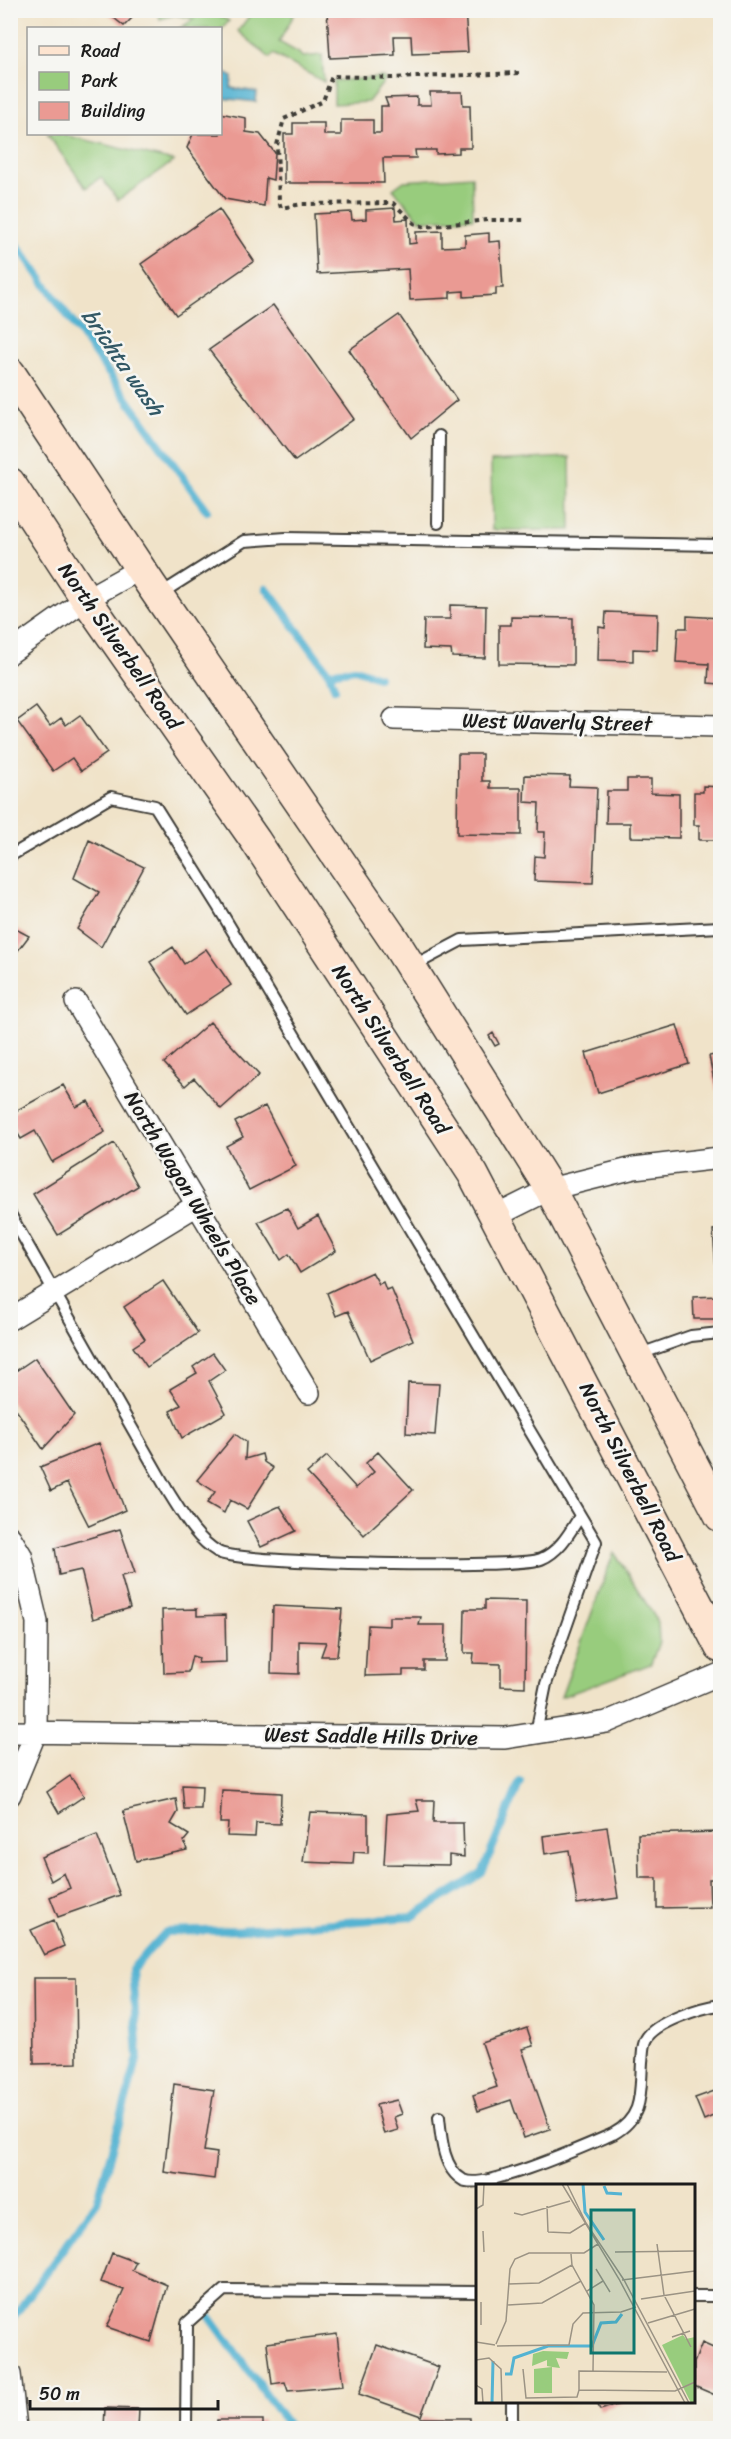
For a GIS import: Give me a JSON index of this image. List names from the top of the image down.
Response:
{
  "streets": {
    "main road": ["North Silverbell Road"],
    "street": ["West Waverly Street", "North Wagon Wheels Place", "West Saddle Hills Drive"]
  },
  "water": ["brichta wash"],
  "legend": ["Road", "Park", "Building"],
  "scale_bar": "50 m"
}
